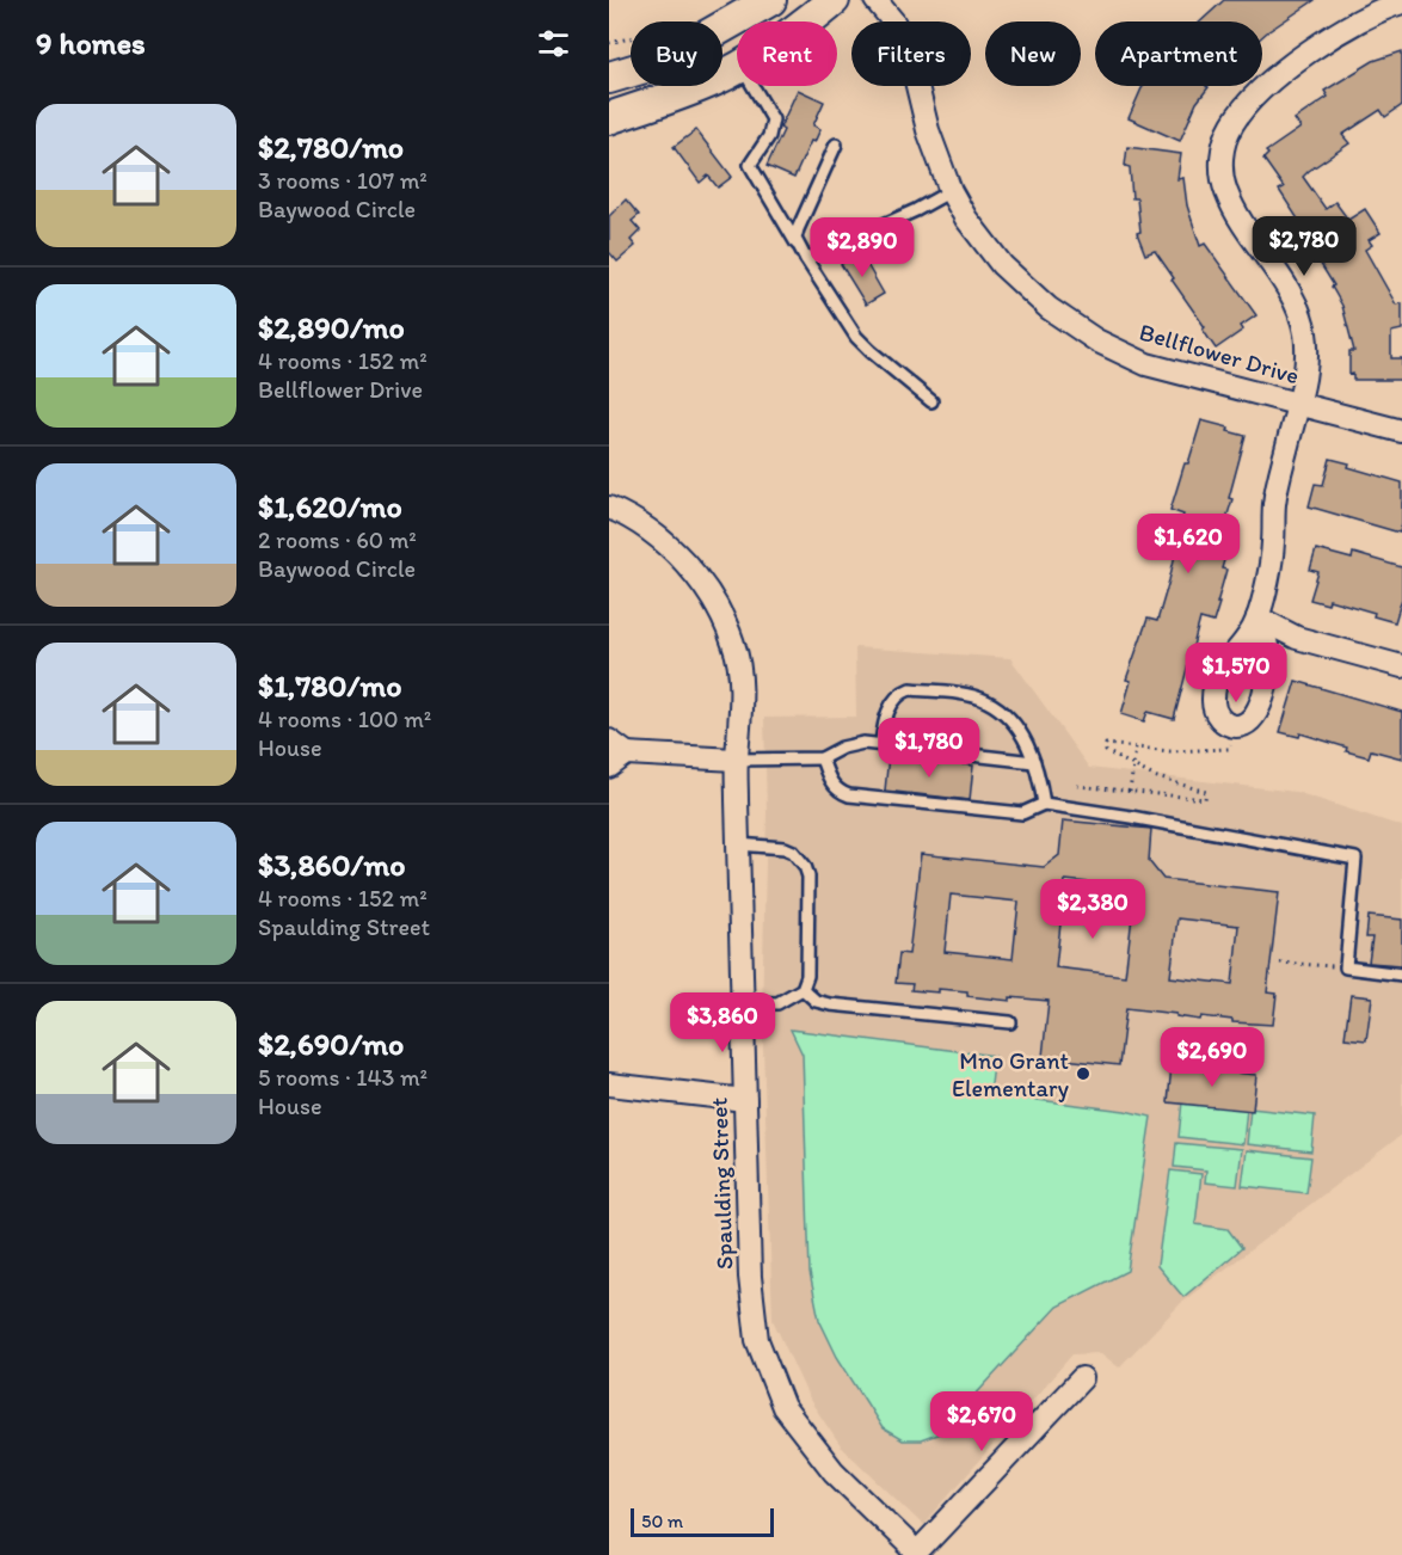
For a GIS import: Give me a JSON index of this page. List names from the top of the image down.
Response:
{
  "streets": {
    "street": ["Bellflower Drive", "Spaulding Street"]
  },
  "places": ["Mno Grant Elementary"],
  "scale_bar": "50 m",
  "page": {
    "heading": "9 homes",
    "chip": [
      "Buy",
      "Rent",
      "Filters",
      "New",
      "Apartment"
    ],
    "list": [
      {
        "name": "$2,780/mo",
        "note": "3 rooms · 107 m² · Baywood Circle"
      },
      {
        "name": "$2,890/mo",
        "note": "4 rooms · 152 m² · Bellflower Drive"
      },
      {
        "name": "$1,620/mo",
        "note": "2 rooms · 60 m² · Baywood Circle"
      },
      {
        "name": "$1,780/mo",
        "note": "4 rooms · 100 m² · House"
      },
      {
        "name": "$3,860/mo",
        "note": "4 rooms · 152 m² · Spaulding Street"
      },
      {
        "name": "$2,690/mo",
        "note": "5 rooms · 143 m² · House"
      }
    ],
    "price": [
      "$2,780",
      "$2,890",
      "$1,620",
      "$1,570",
      "$1,780",
      "$2,380",
      "$3,860",
      "$2,690",
      "$2,670"
    ],
    "scale": "50 m"
  }
}
